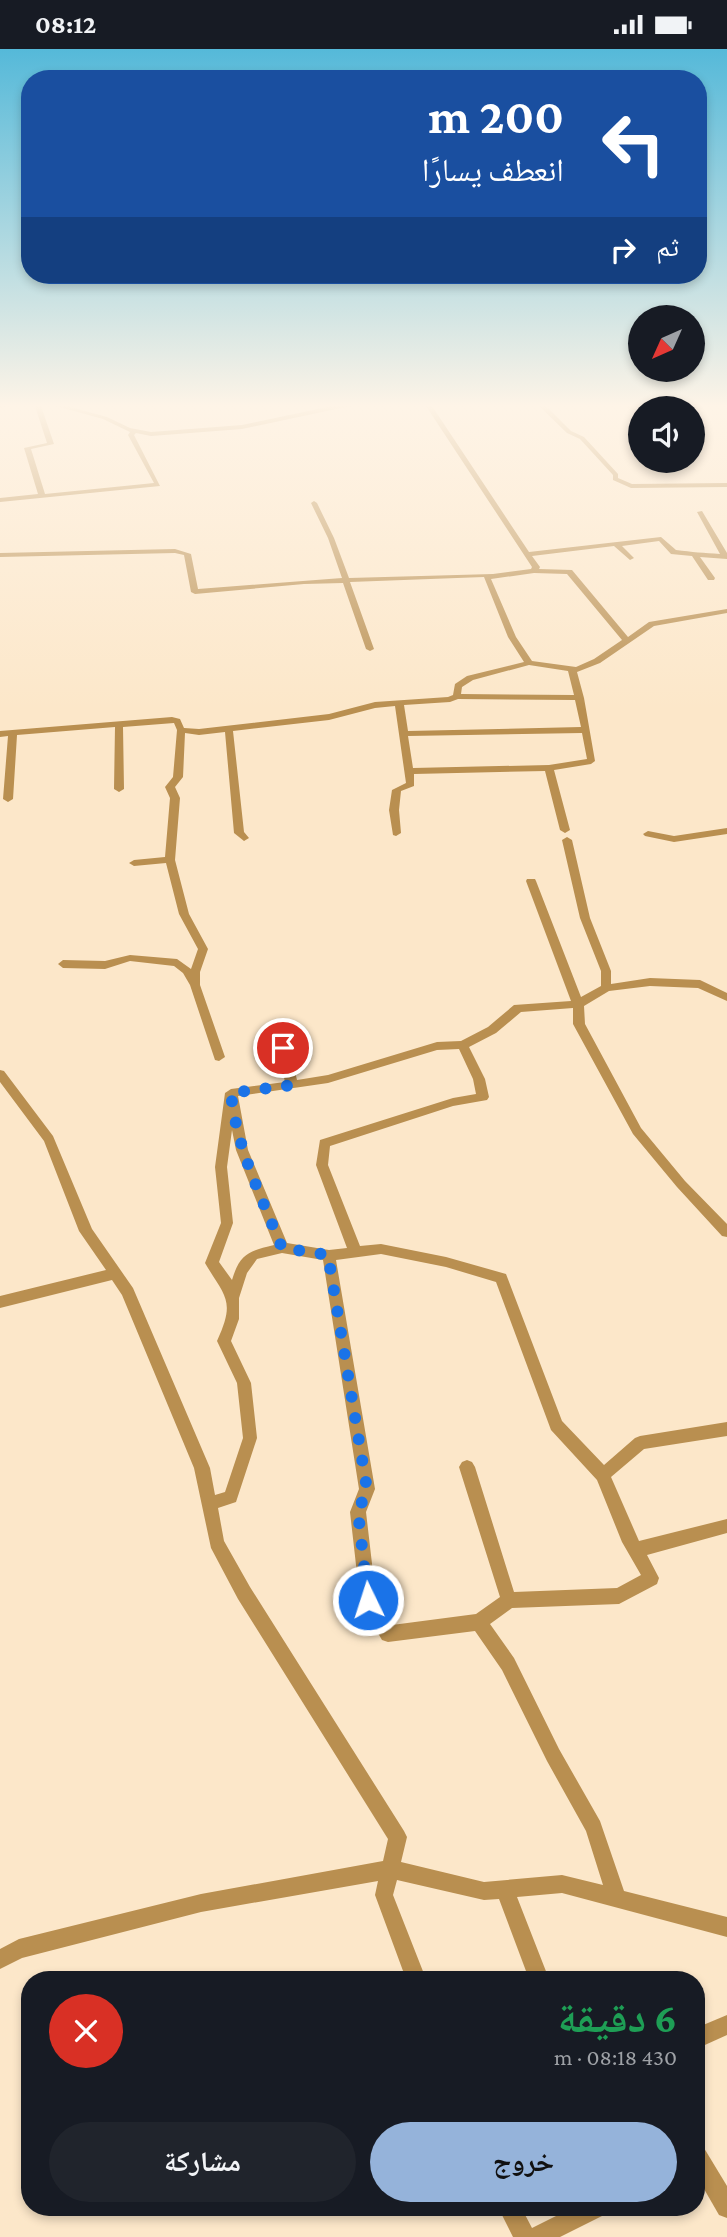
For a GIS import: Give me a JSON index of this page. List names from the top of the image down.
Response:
{
  "north": "bottom left",
  "page": {
    "status": "08:12",
    "turn": ["200 m", "انعطف يسارًا"],
    "then": "ثم",
    "heading": ["6 دقيقة", "430 m · 08:18"],
    "buttons": ["خروج", "مشاركة"]
  }
}
